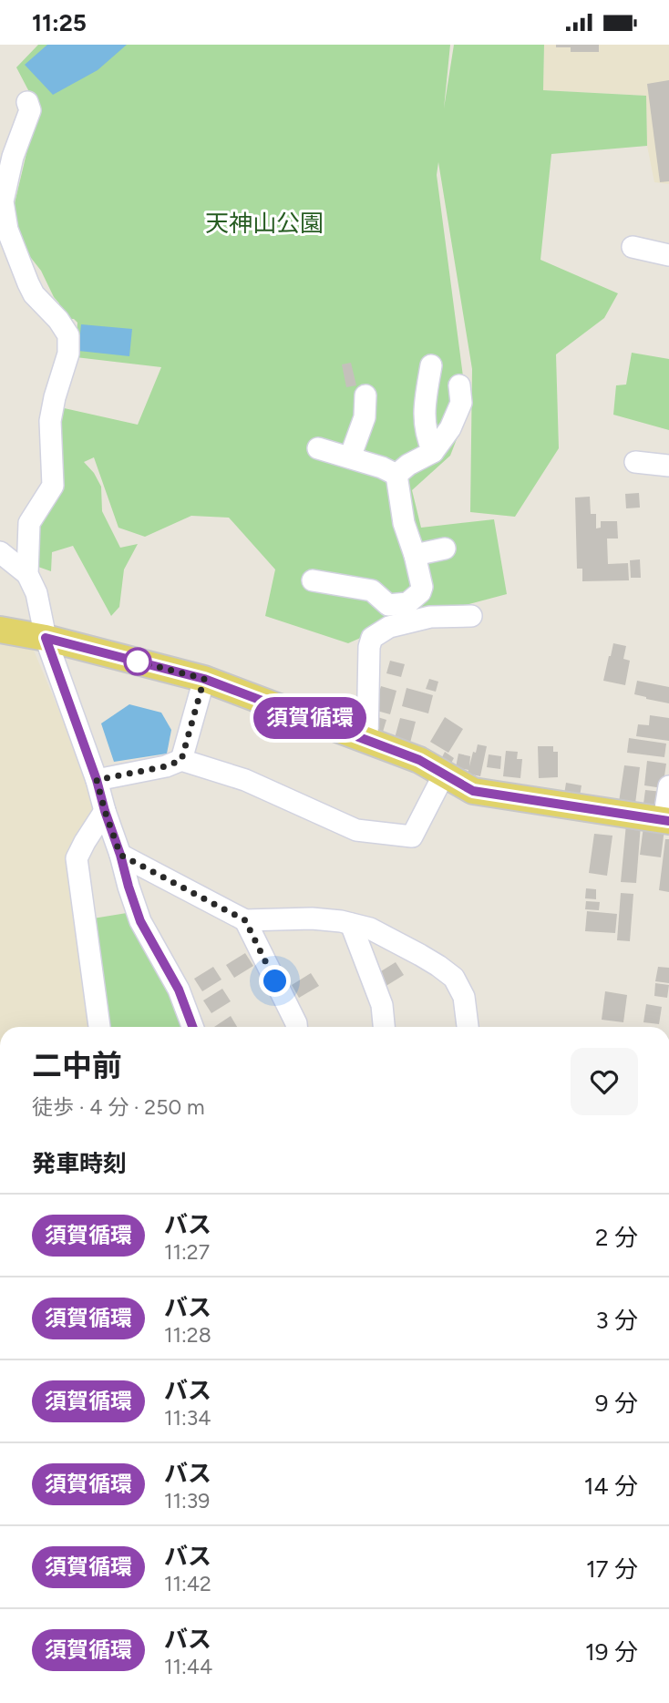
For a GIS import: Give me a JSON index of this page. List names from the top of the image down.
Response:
{
  "parks": ["天神山公園"],
  "lines": ["bus line 須賀循環"],
  "page": {
    "status": "11:25",
    "on_map": "須賀循環",
    "heading": [
      ["二中前", "徒歩 · 4 分 · 250 m"],
      "発車時刻"
    ],
    "list": [
      {
        "mark": "須賀循環",
        "name": "バス",
        "note": "11:27",
        "value": "2 分"
      },
      {
        "mark": "須賀循環",
        "name": "バス",
        "note": "11:28",
        "value": "3 分"
      },
      {
        "mark": "須賀循環",
        "name": "バス",
        "note": "11:34",
        "value": "9 分"
      },
      {
        "mark": "須賀循環",
        "name": "バス",
        "note": "11:39",
        "value": "14 分"
      },
      {
        "mark": "須賀循環",
        "name": "バス",
        "note": "11:42",
        "value": "17 分"
      },
      {
        "mark": "須賀循環",
        "name": "バス",
        "note": "11:44",
        "value": "19 分"
      }
    ]
  }
}
